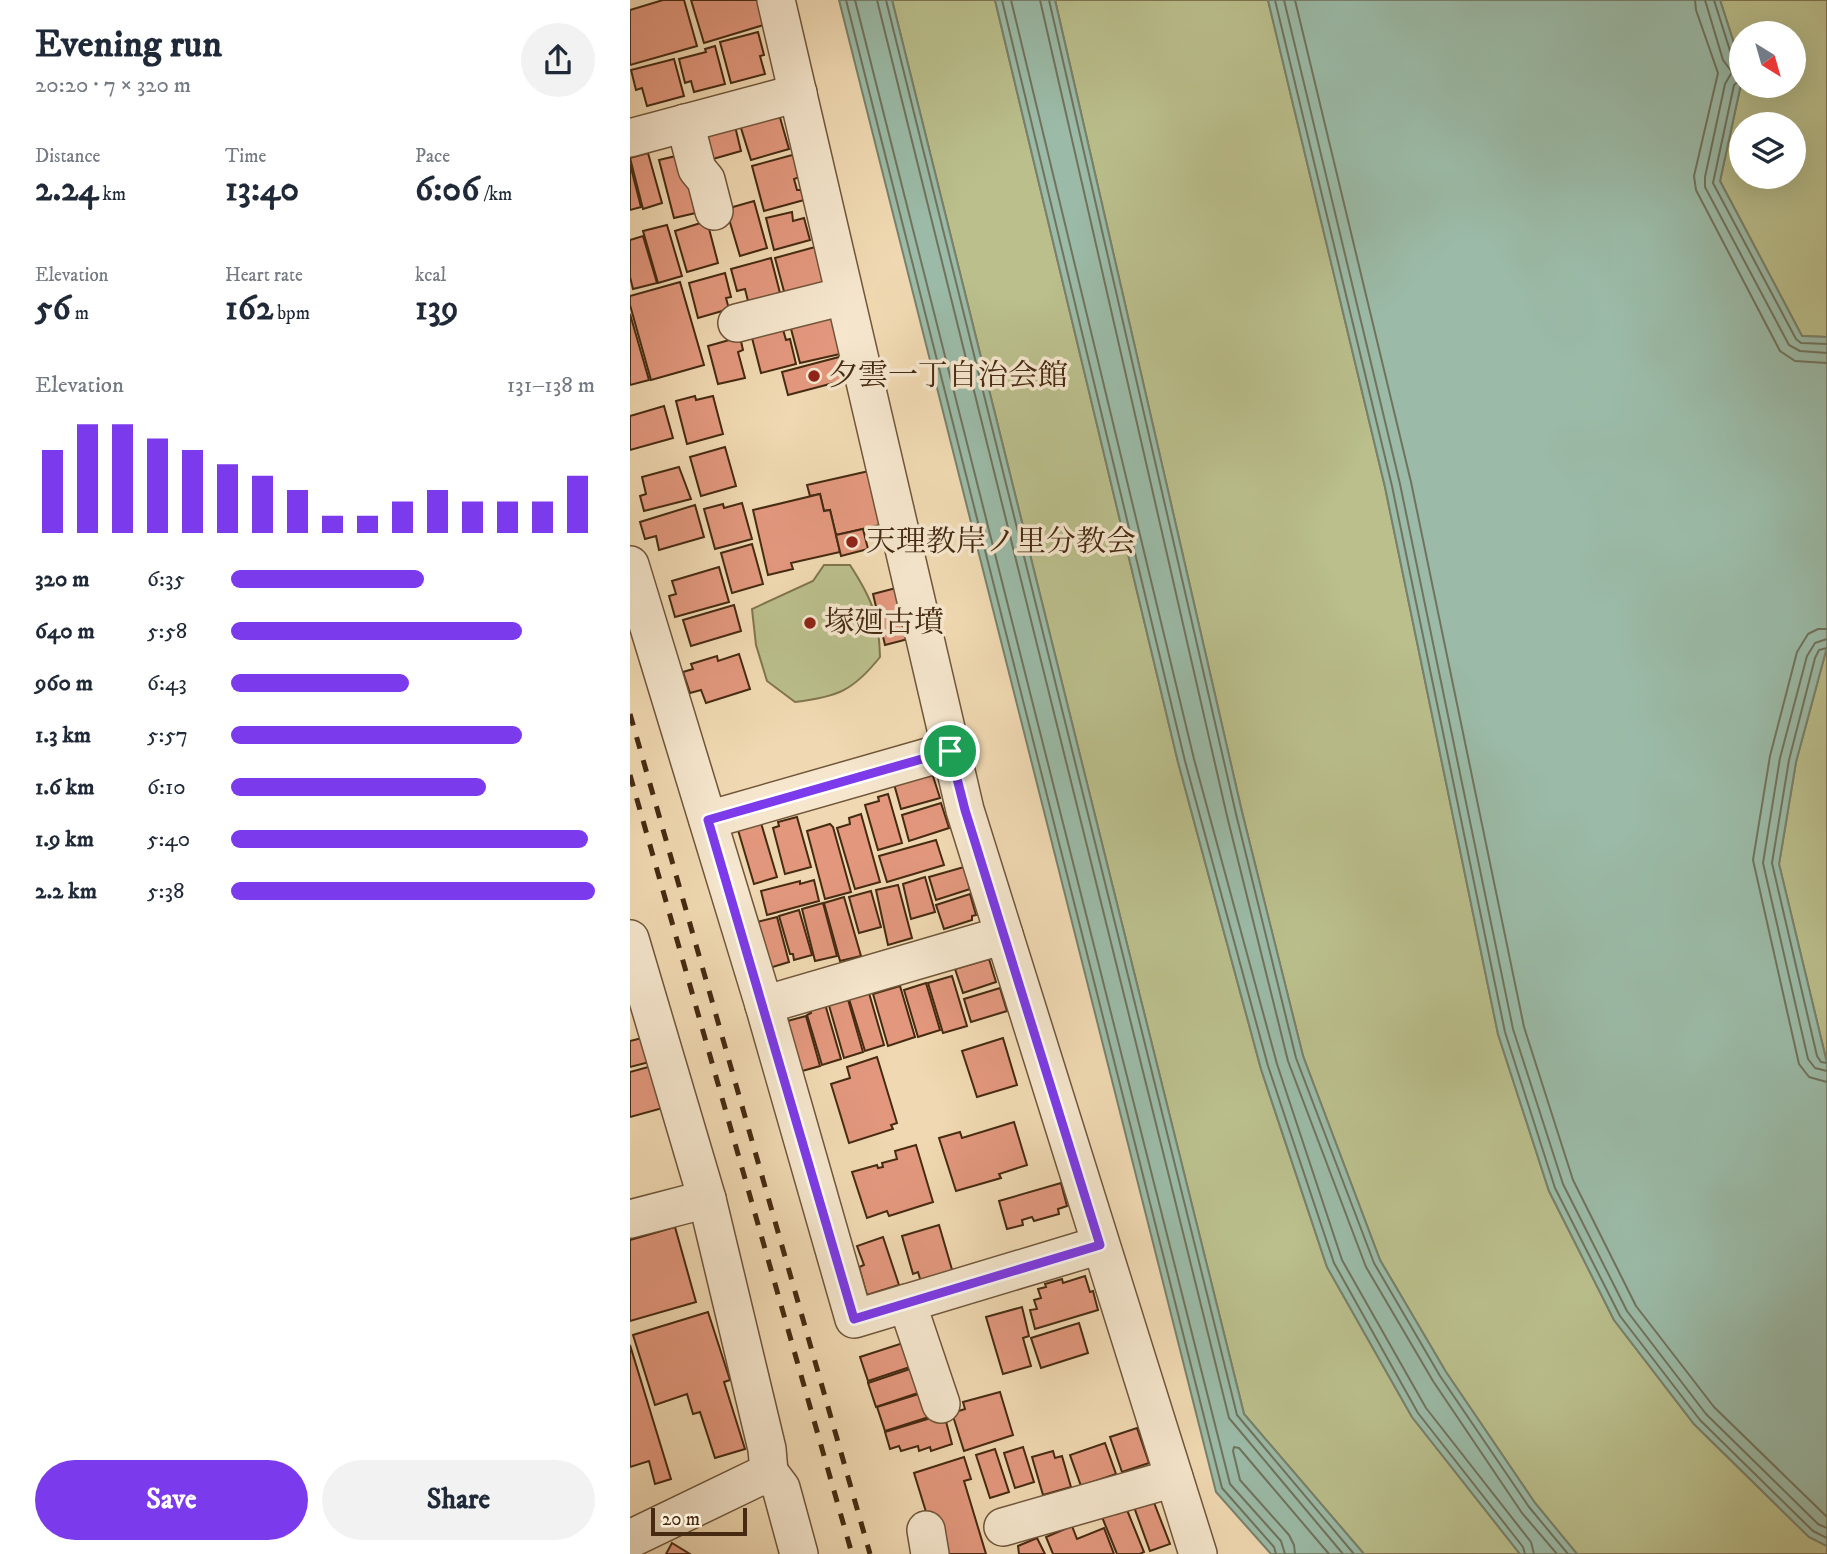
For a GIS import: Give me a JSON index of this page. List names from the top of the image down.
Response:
{
  "places": ["夕雲一丁自治会館", "天理教岸ノ里分教会", "塚廻古墳"],
  "scale_bar": "20 m",
  "north": "bottom right",
  "page": {
    "heading": ["Evening run", "20:20 · 7 × 320 m"],
    "stats": [
      ["Distance", "2.24 km"],
      ["Time", "13:40"],
      ["Pace", "6:06 /km"],
      ["Elevation", "56 m"],
      ["Heart rate", "162 bpm"],
      ["kcal", "139"]
    ],
    "chart": ["Elevation", "131–138 m"],
    "list": [
      {
        "name": "320 m",
        "note": "6:35"
      },
      {
        "name": "640 m",
        "note": "5:58"
      },
      {
        "name": "960 m",
        "note": "6:43"
      },
      {
        "name": "1.3 km",
        "note": "5:57"
      },
      {
        "name": "1.6 km",
        "note": "6:10"
      },
      {
        "name": "1.9 km",
        "note": "5:40"
      },
      {
        "name": "2.2 km",
        "note": "5:38"
      }
    ],
    "buttons": ["Save", "Share"],
    "scale": "20 m"
  }
}
